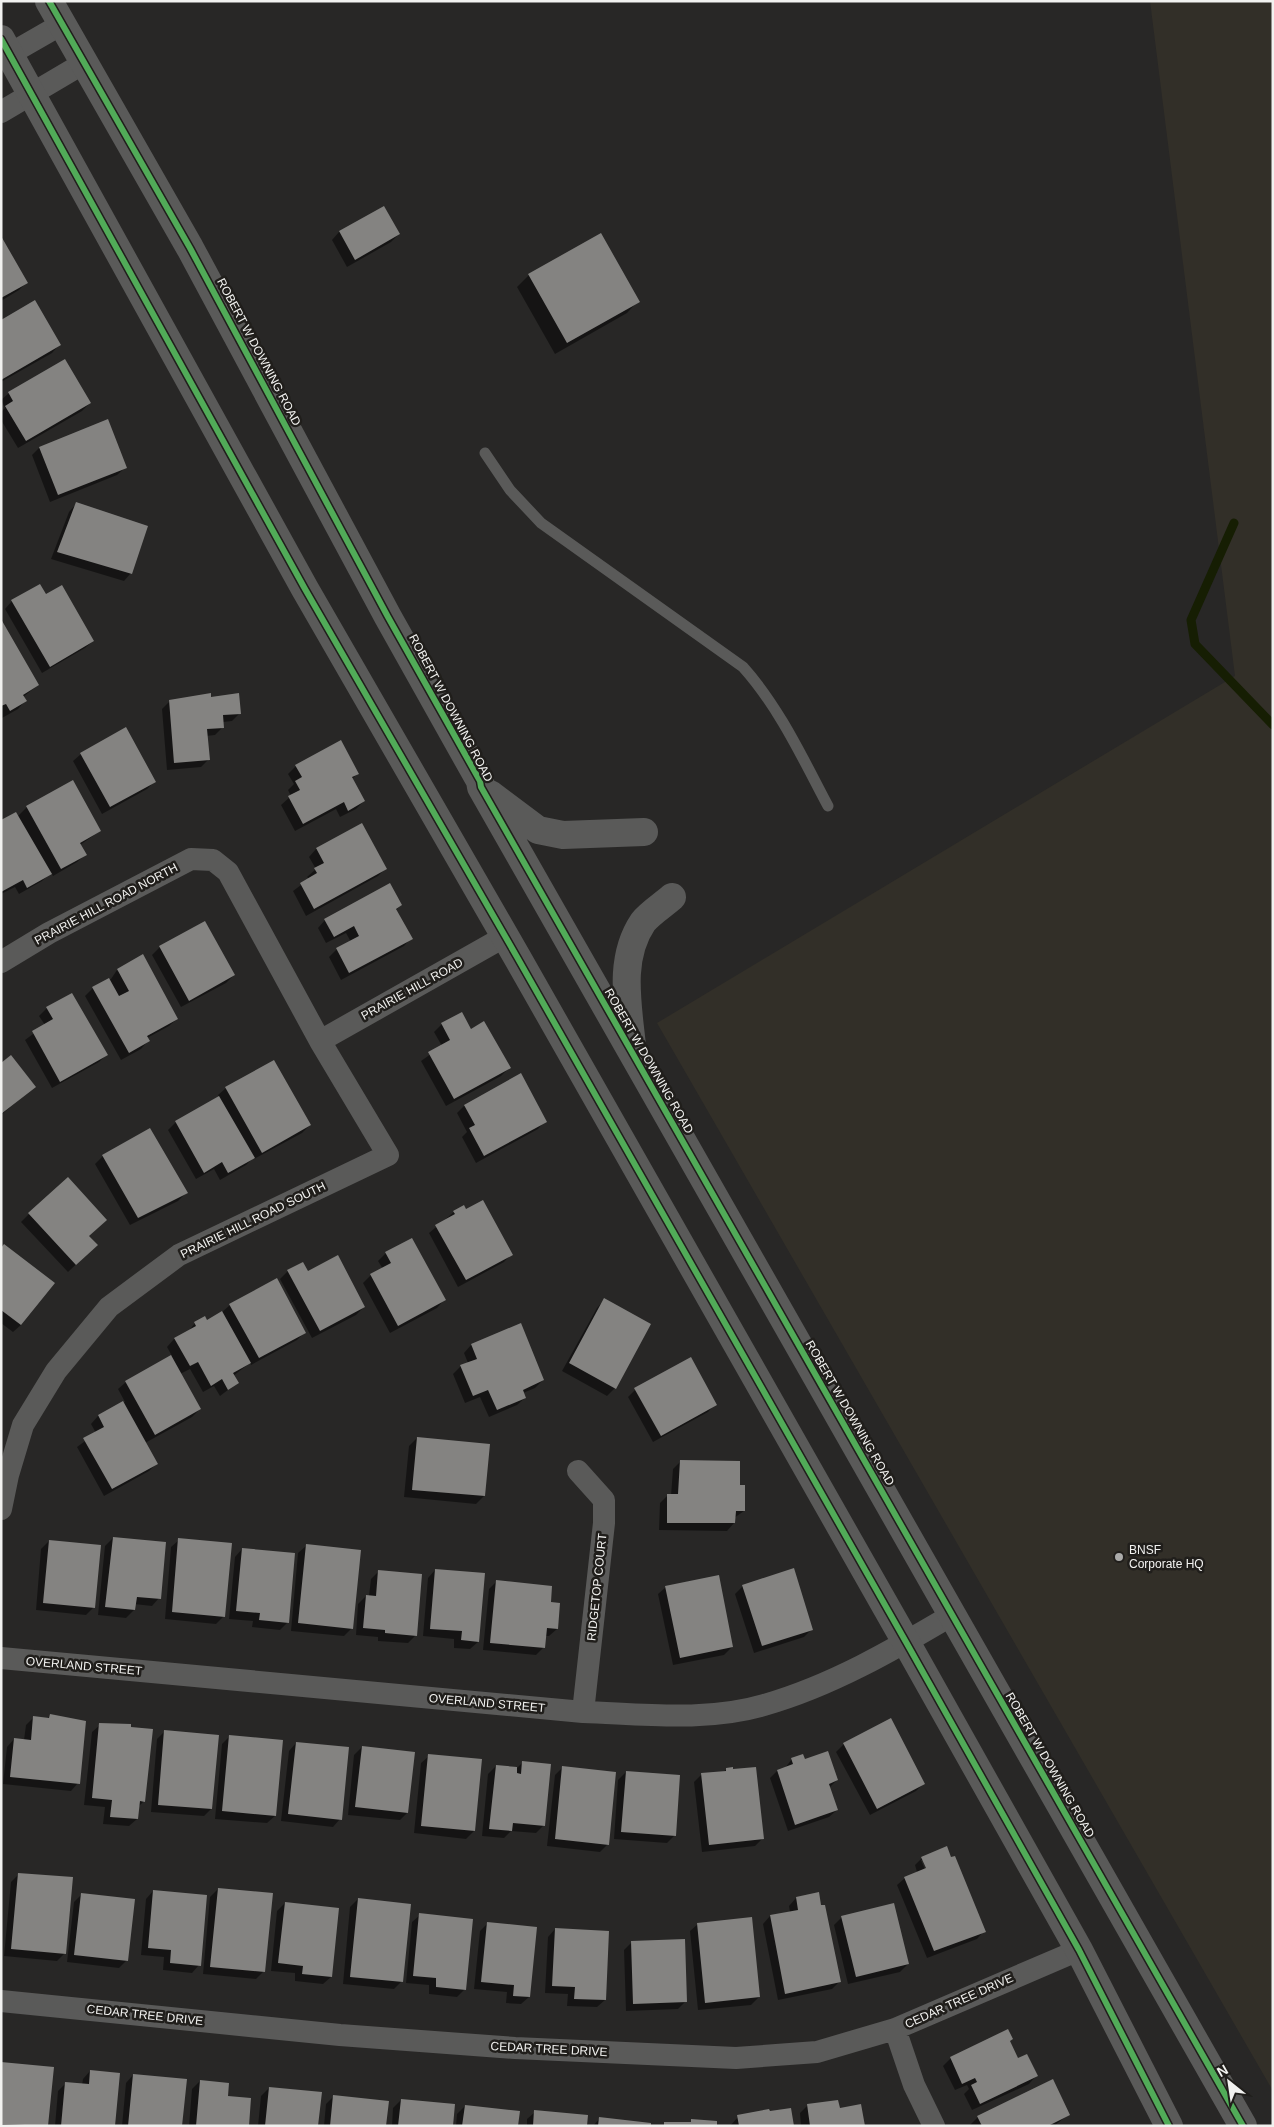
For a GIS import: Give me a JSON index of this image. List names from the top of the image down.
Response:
{
  "streets": {
    "main road": ["ROBERT W DOWNING ROAD"],
    "street": [
      "PRAIRIE HILL ROAD NORTH",
      "PRAIRIE HILL ROAD",
      "PRAIRIE HILL ROAD SOUTH",
      "RIDGETOP COURT",
      "OVERLAND STREET",
      "CEDAR TREE DRIVE"
    ]
  },
  "crossings": [
    ["ROBERT W DOWNING ROAD", "OVERLAND STREET"],
    ["PRAIRIE HILL ROAD NORTH", "PRAIRIE HILL ROAD"],
    ["PRAIRIE HILL ROAD NORTH", "PRAIRIE HILL ROAD SOUTH"],
    ["PRAIRIE HILL ROAD", "PRAIRIE HILL ROAD SOUTH"],
    ["RIDGETOP COURT", "OVERLAND STREET"]
  ],
  "places": ["BNSF Corporate HQ"],
  "north": "top left"
}
